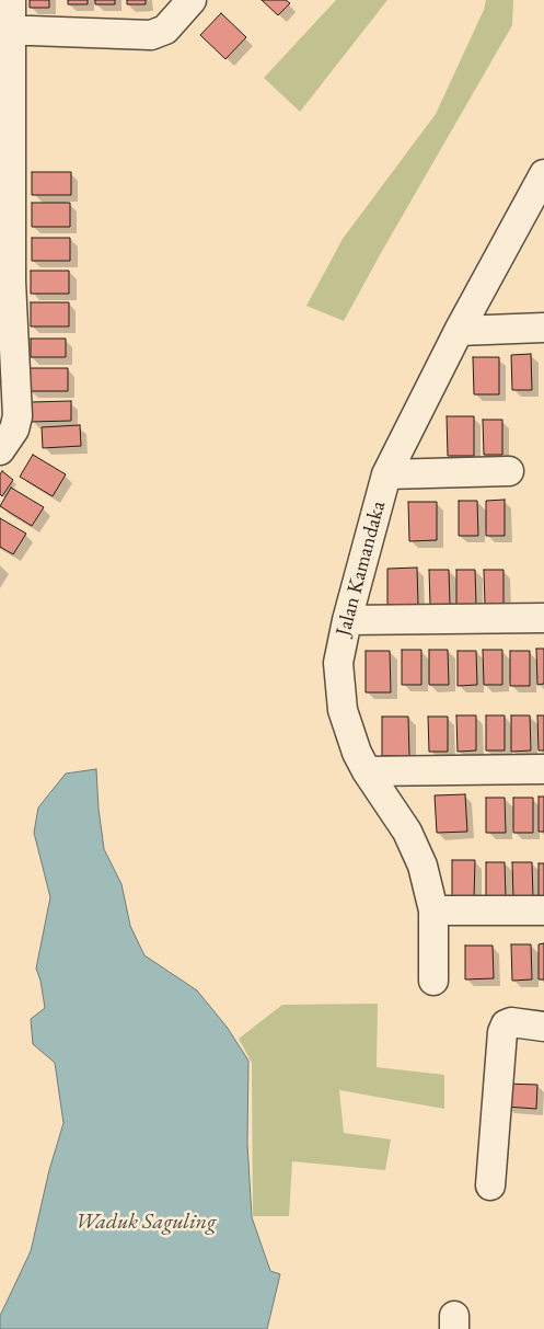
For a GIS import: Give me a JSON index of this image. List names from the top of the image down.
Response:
{
  "streets": {
    "street": ["Jalan Kamandaka"]
  },
  "water": ["Waduk Saguling"]
}
